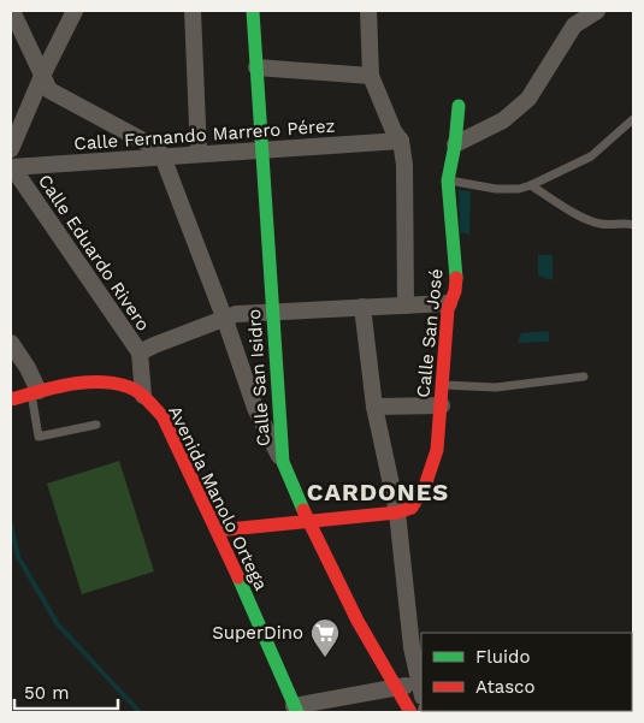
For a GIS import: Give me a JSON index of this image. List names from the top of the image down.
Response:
{
  "streets": {
    "street": [
      "Calle Fernando Marrero Pérez",
      "Calle Eduardo Rivero",
      "Calle San José",
      "Calle San Isidro",
      "Avenida Manolo Ortega"
    ]
  },
  "crossings": [
    ["Calle Fernando Marrero Pérez", "Calle Eduardo Rivero"],
    ["Calle Fernando Marrero Pérez", "Calle San Isidro"],
    ["Calle Eduardo Rivero", "Avenida Manolo Ortega"]
  ],
  "districts": ["CARDONES"],
  "places": {
    "supermarket": ["SuperDino"]
  },
  "legend": ["Fluido", "Atasco"],
  "scale_bar": "50 m"
}
